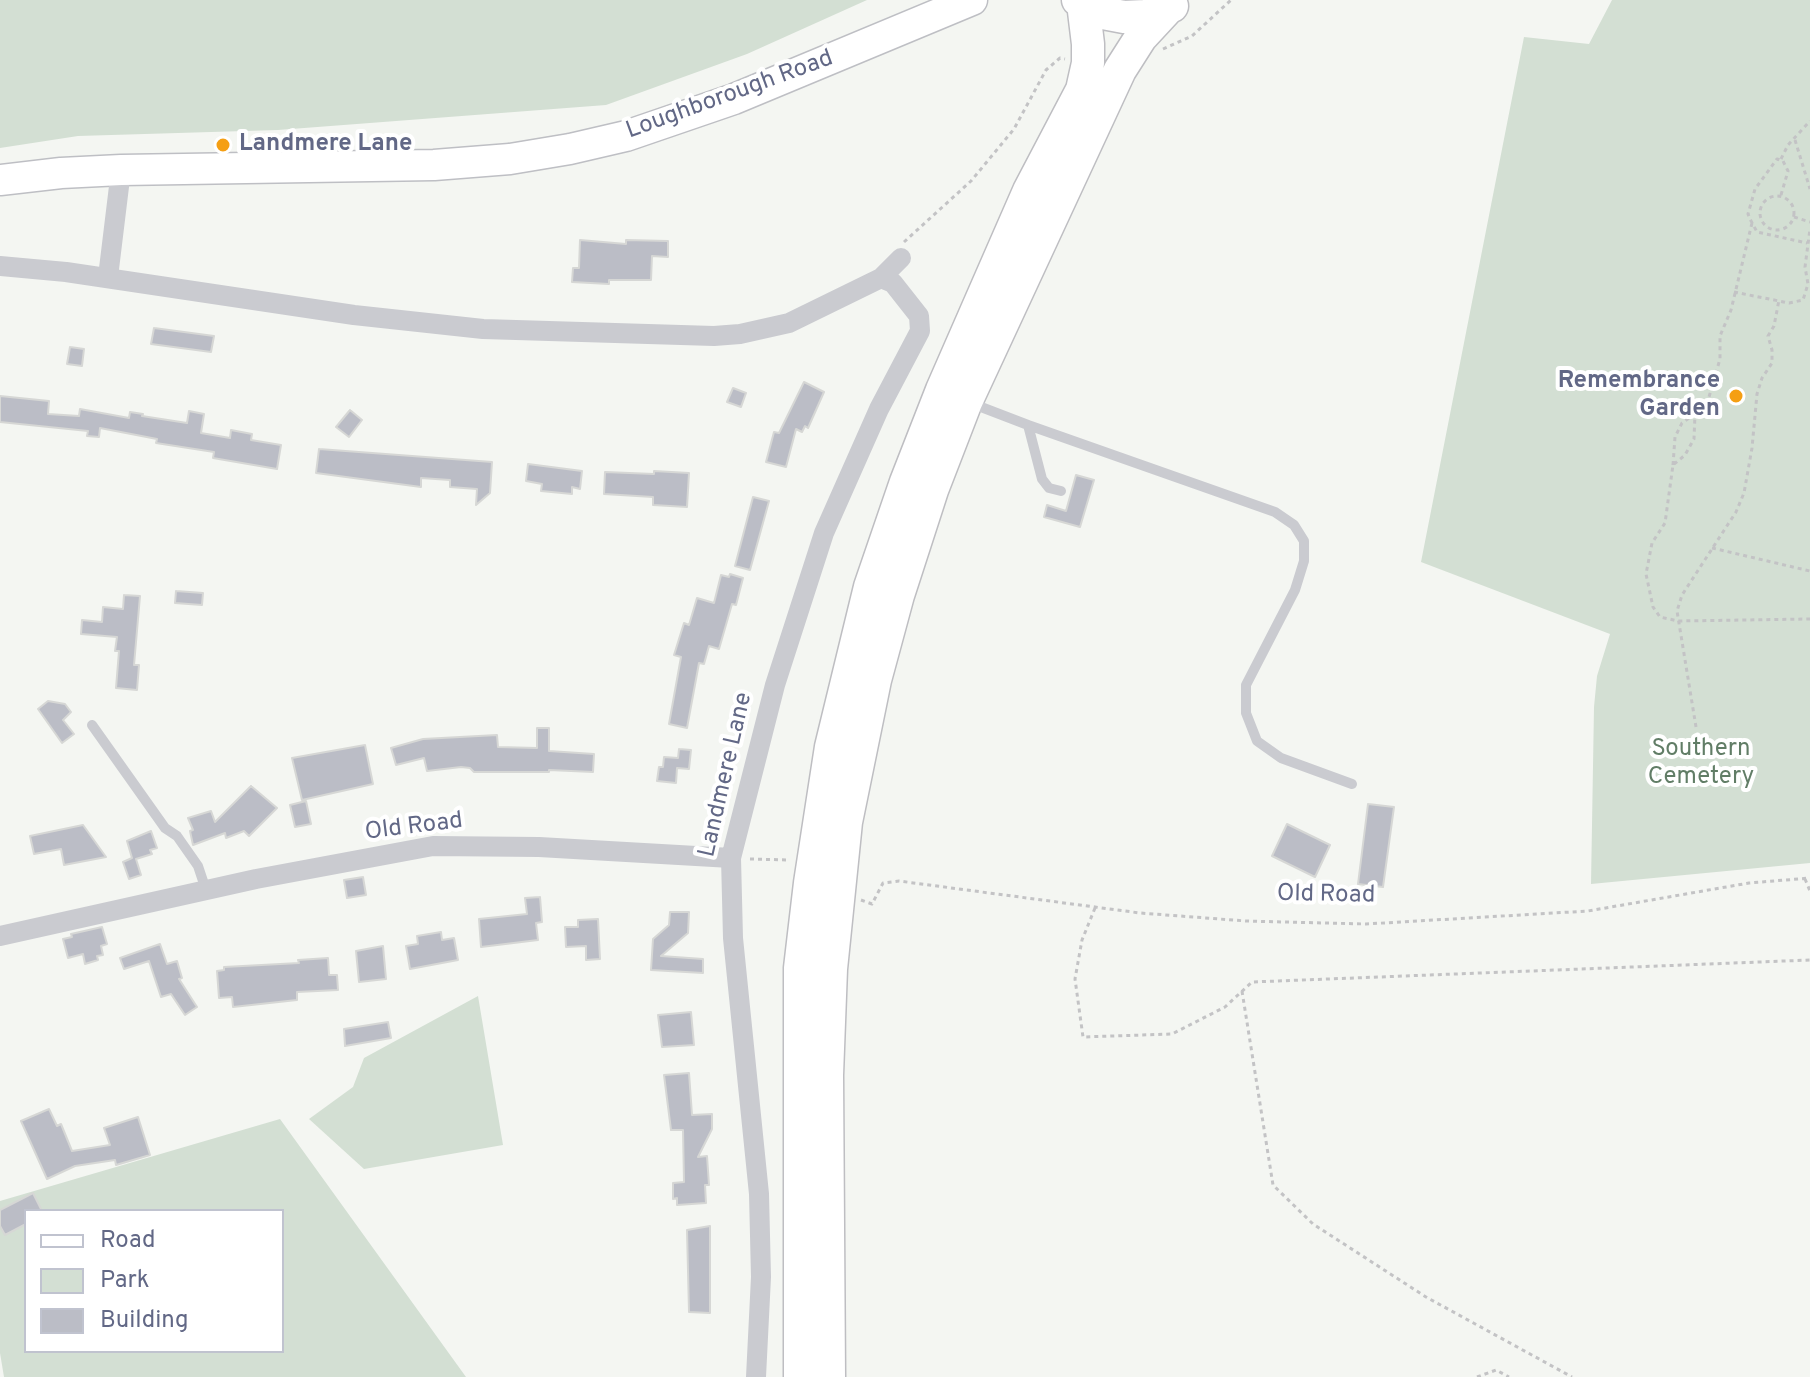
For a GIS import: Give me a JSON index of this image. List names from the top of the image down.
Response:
{
  "streets": {
    "main road": ["Loughborough Road"],
    "street": ["Landmere Lane", "Old Road"]
  },
  "crossings": [
    ["Landmere Lane", "Old Road"]
  ],
  "parks": ["Southern Cemetery"],
  "places": ["Landmere Lane", "Remembrance Garden"],
  "legend": ["Road", "Park", "Building"]
}
